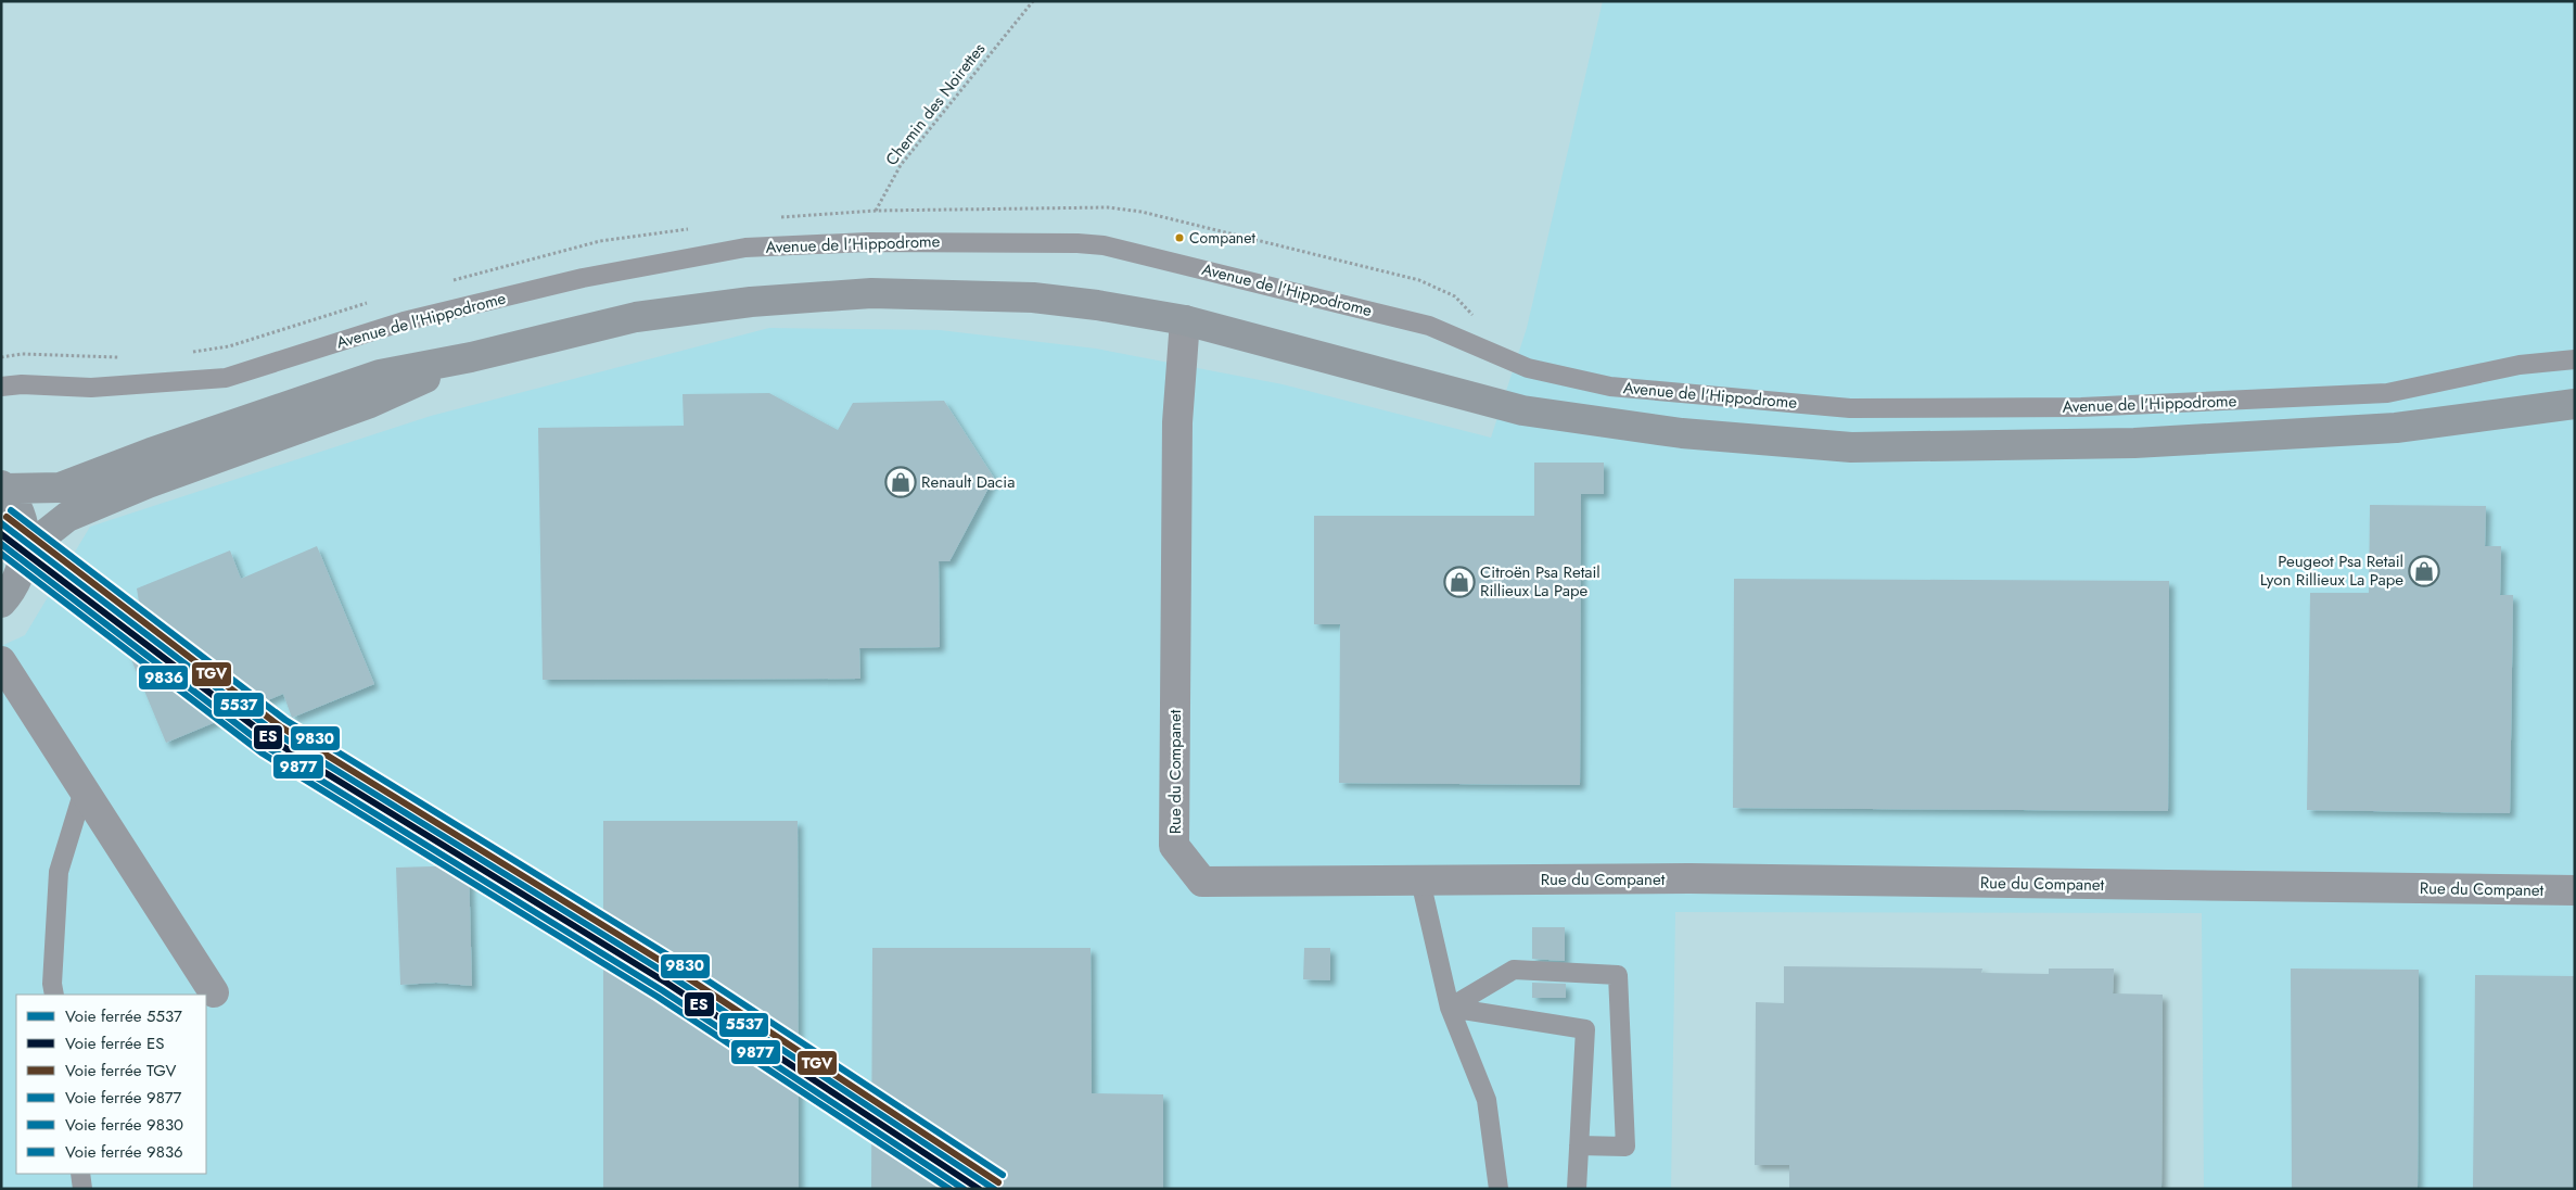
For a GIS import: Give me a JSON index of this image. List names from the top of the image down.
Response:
{
  "streets": {
    "street": ["Rue du Companet"],
    "lane": ["Avenue de l'Hippodrome"],
    "path": ["Chemin des Noirettes"]
  },
  "crossings": [
    ["Chemin des Noirettes", "Avenue de l'Hippodrome"]
  ],
  "places": {
    "other": ["Companet"],
    "shop": ["Renault Dacia", "Peugeot Psa Retail Lyon Rillieux La Pape", "Citroën Psa Retail Rillieux La Pape"]
  },
  "lines": [
    "rail line 9830",
    "rail line TGV",
    "rail line 5537",
    "rail line ES",
    "rail line 9877",
    "rail line 9836"
  ],
  "legend": [
    "Voie ferrée 5537",
    "Voie ferrée ES",
    "Voie ferrée TGV",
    "Voie ferrée 9877",
    "Voie ferrée 9830",
    "Voie ferrée 9836"
  ]
}
